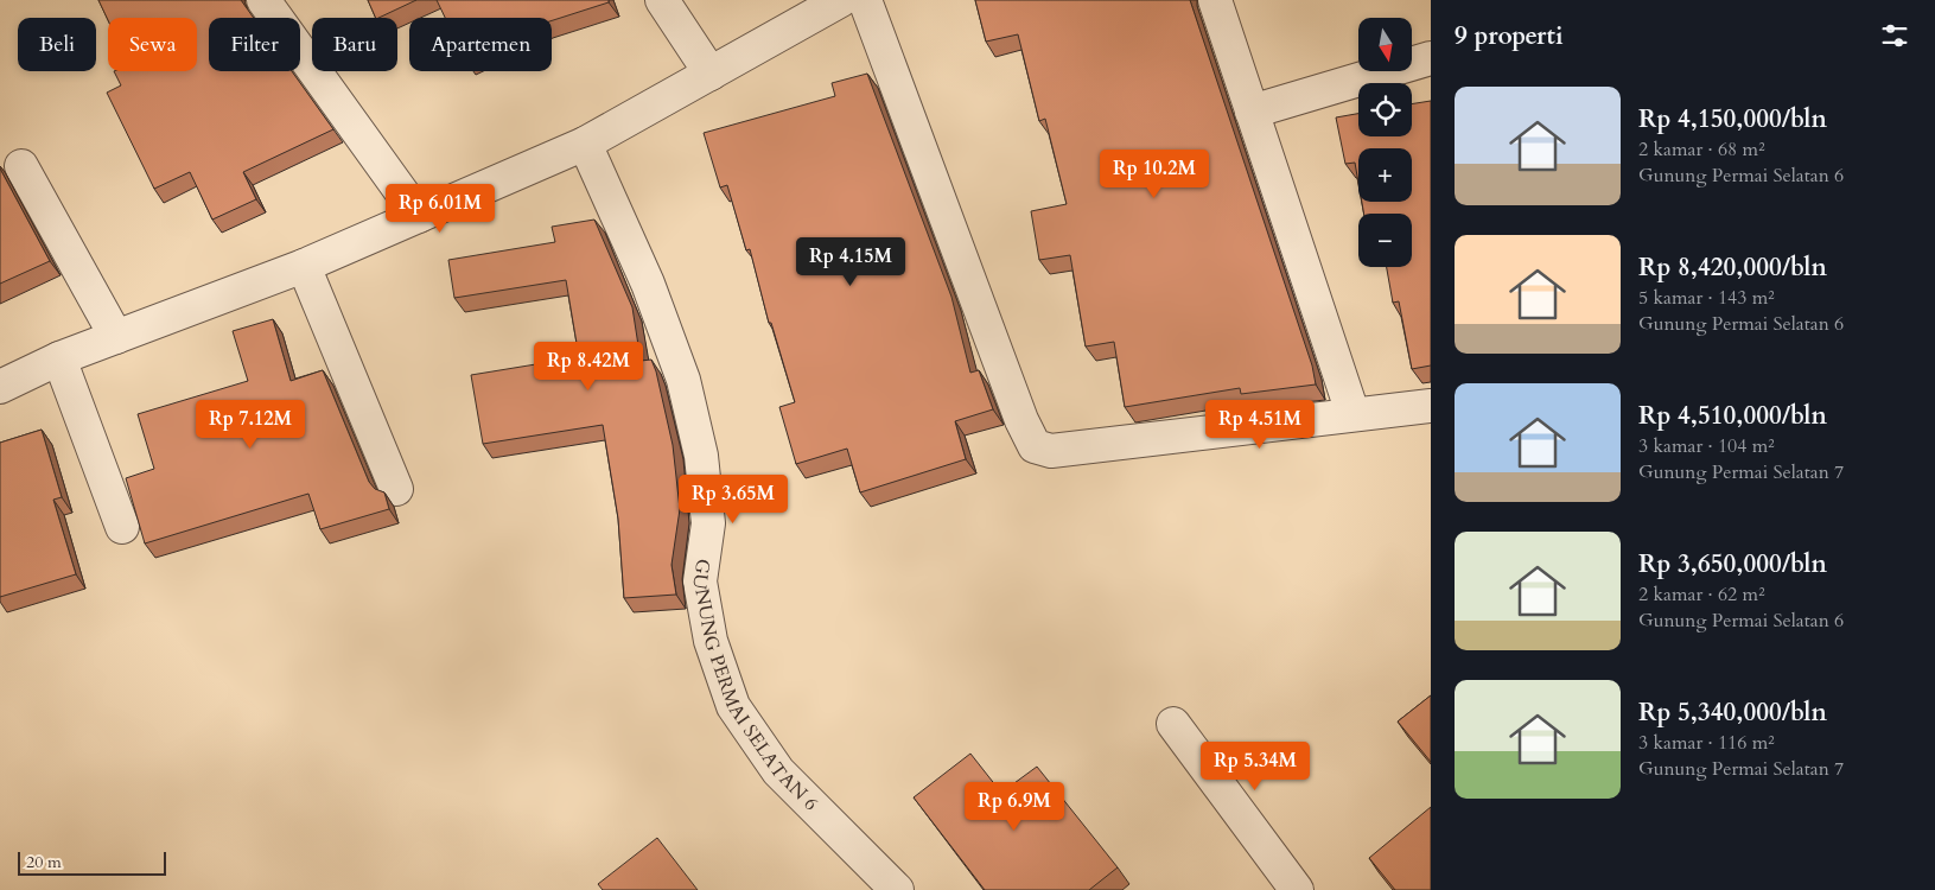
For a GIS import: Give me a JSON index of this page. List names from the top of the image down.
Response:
{
  "streets": {
    "street": ["GUNUNG PERMAI SELATAN 6"]
  },
  "scale_bar": "20 m",
  "north": "bottom",
  "page": {
    "heading": "9 properti",
    "map_buttons": ["+", "−"],
    "chip": [
      "Beli",
      "Sewa",
      "Filter",
      "Baru",
      "Apartemen"
    ],
    "list": [
      {
        "name": "Rp 4,150,000/bln",
        "note": "2 kamar · 68 m² · Gunung Permai Selatan 6"
      },
      {
        "name": "Rp 8,420,000/bln",
        "note": "5 kamar · 143 m² · Gunung Permai Selatan 6"
      },
      {
        "name": "Rp 4,510,000/bln",
        "note": "3 kamar · 104 m² · Gunung Permai Selatan 7"
      },
      {
        "name": "Rp 3,650,000/bln",
        "note": "2 kamar · 62 m² · Gunung Permai Selatan 6"
      },
      {
        "name": "Rp 5,340,000/bln",
        "note": "3 kamar · 116 m² · Gunung Permai Selatan 7"
      }
    ],
    "price": [
      "Rp 10.2M",
      "Rp 6.01M",
      "Rp 4.15M",
      "Rp 8.42M",
      "Rp 7.12M",
      "Rp 4.51M",
      "Rp 3.65M",
      "Rp 5.34M",
      "Rp 6.9M"
    ],
    "scale": "20 m"
  }
}
